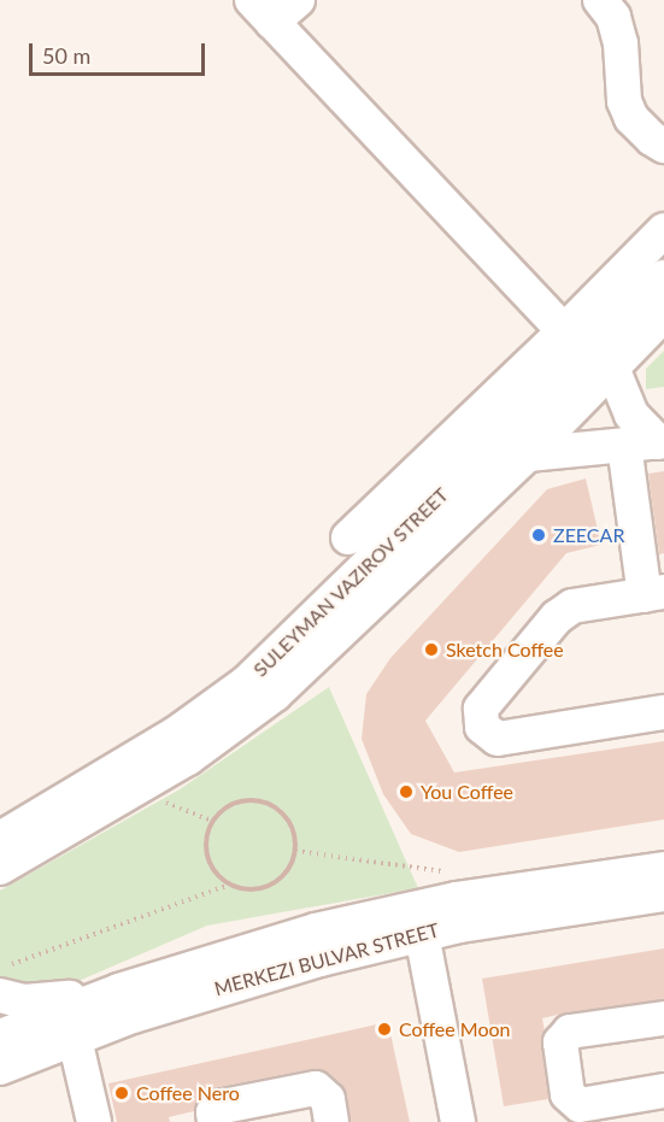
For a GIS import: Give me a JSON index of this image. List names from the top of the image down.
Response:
{
  "streets": {
    "street": ["SULEYMAN VAZIROV STREET", "MERKEZI BULVAR STREET"]
  },
  "places": [
    "ZEECAR",
    "Sketch Coffee",
    "You Coffee",
    "Coffee Moon",
    "Coffee Nero"
  ],
  "scale_bar": "50 m"
}
